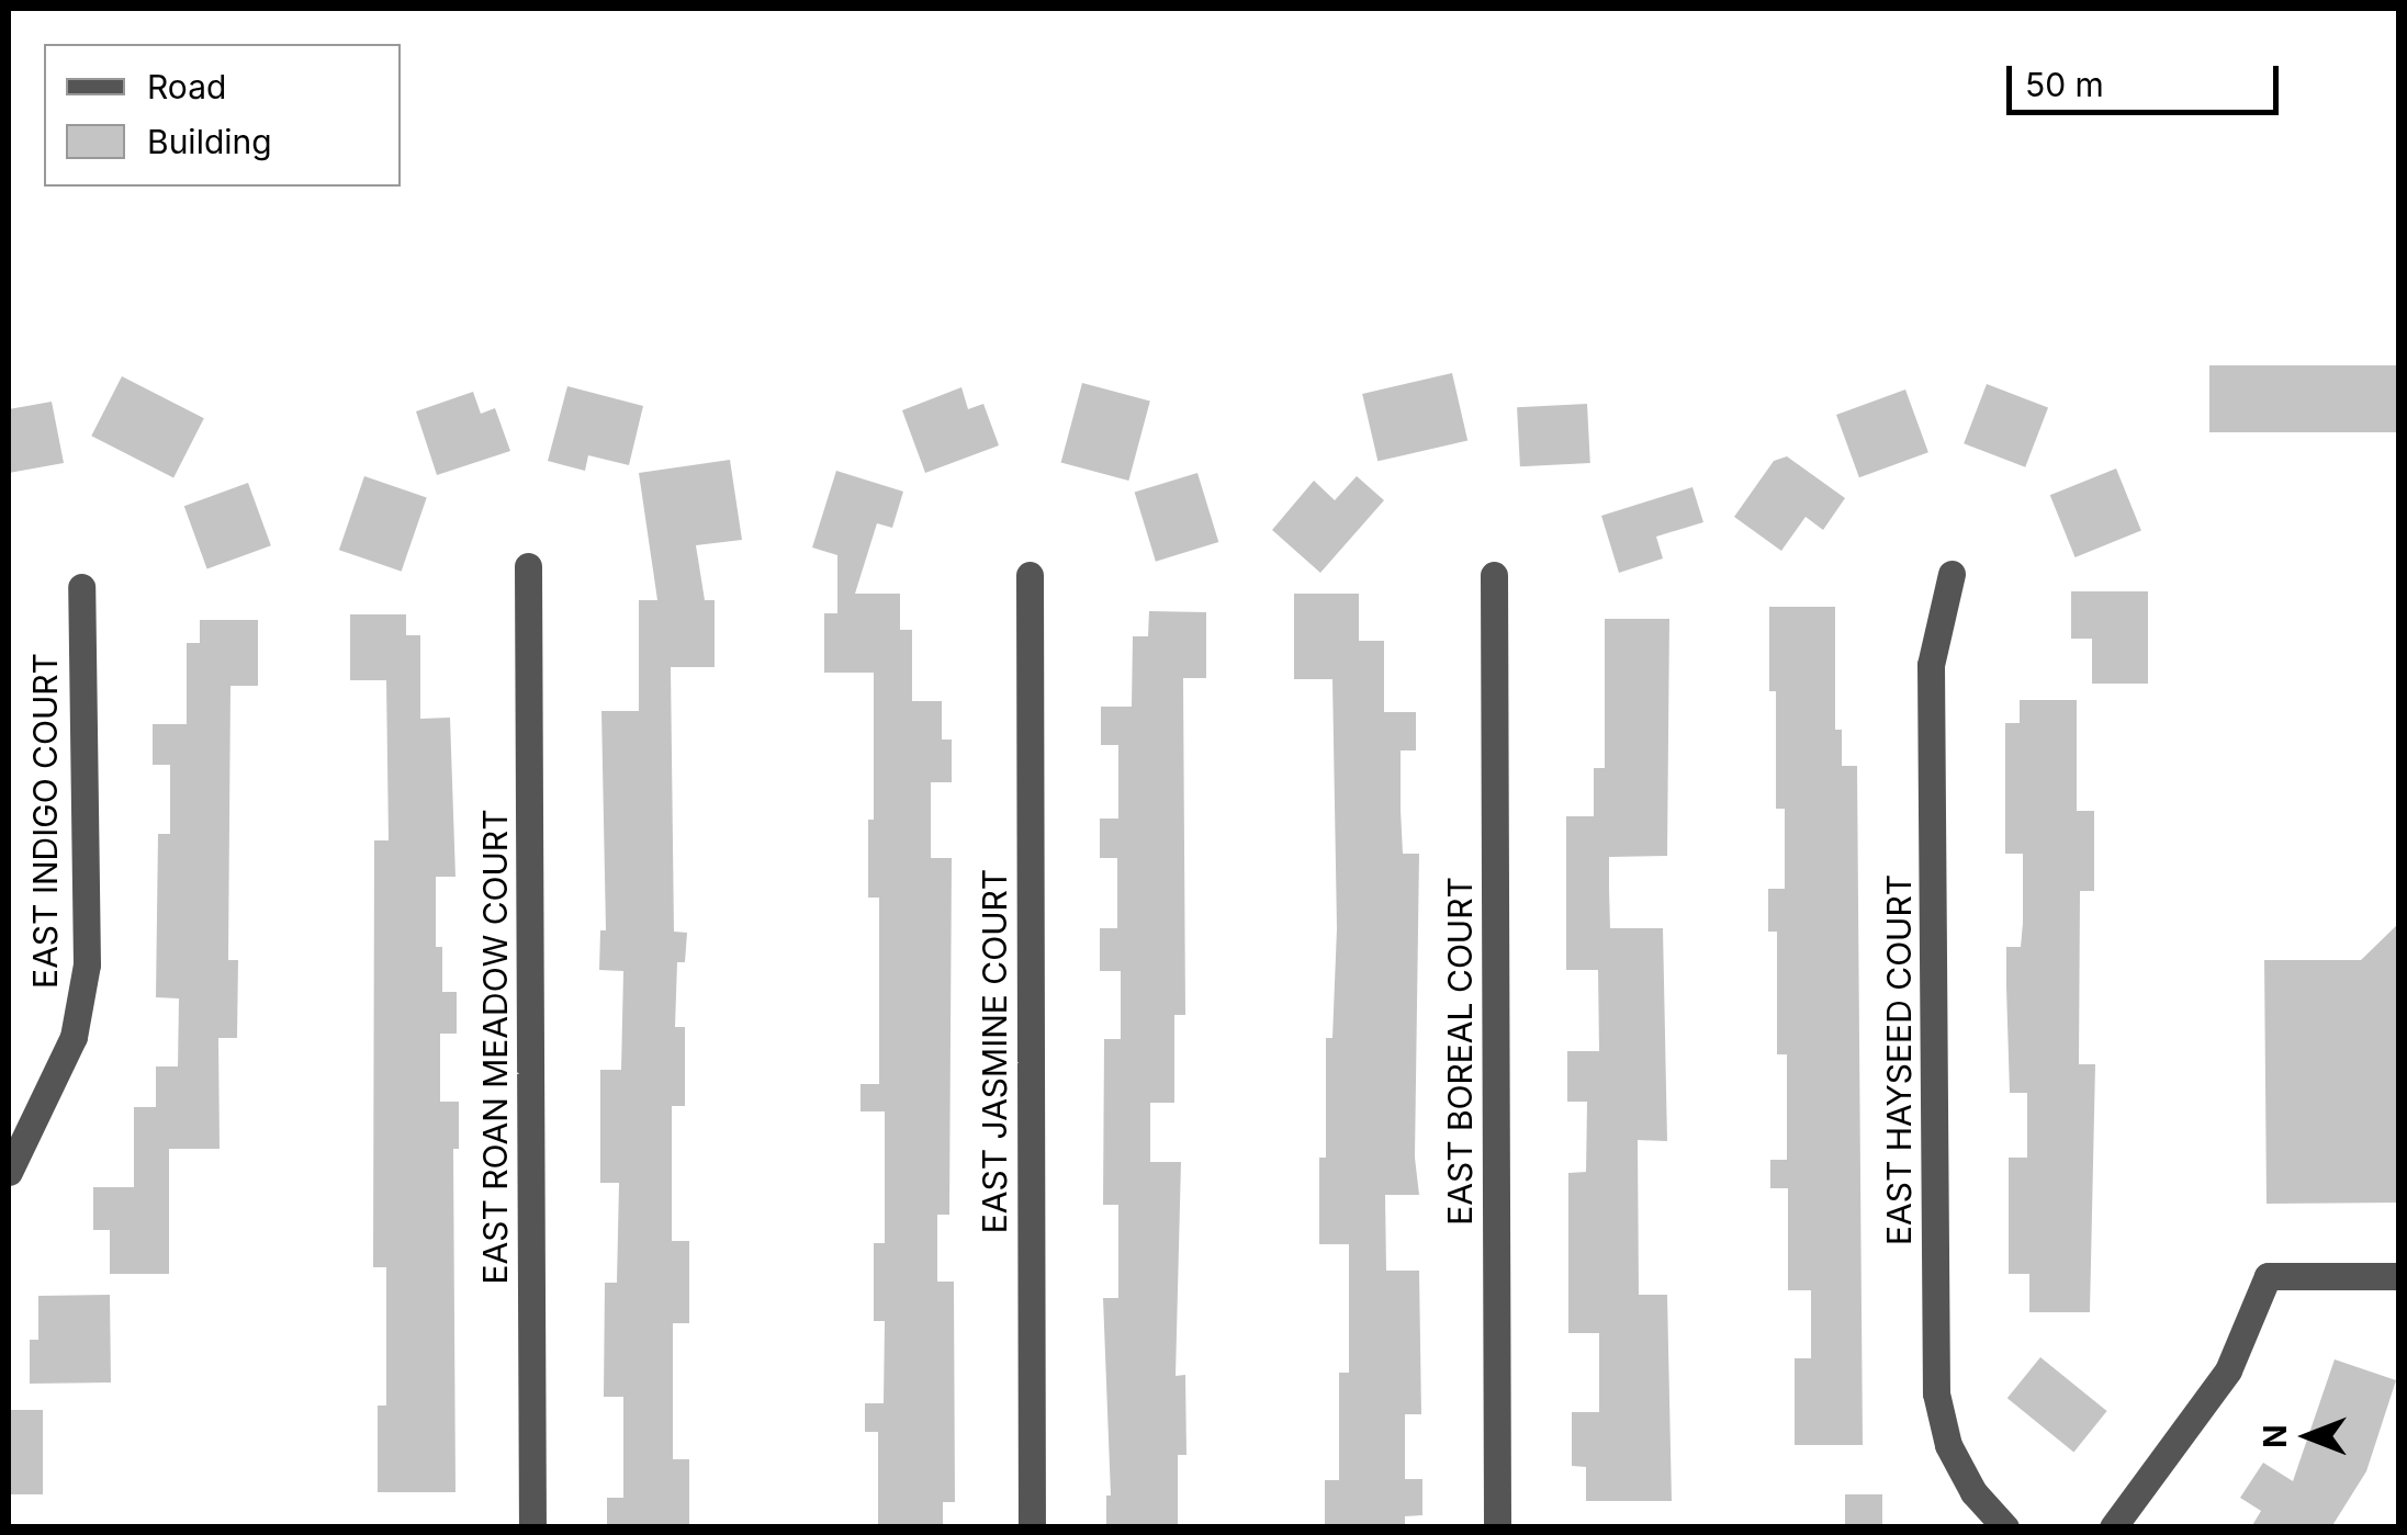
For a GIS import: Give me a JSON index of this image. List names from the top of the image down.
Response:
{
  "streets": {
    "street": [
      "EAST INDIGO COURT",
      "EAST ROAN MEADOW COURT",
      "EAST JASMINE COURT",
      "EAST BOREAL COURT",
      "EAST HAYSEED COURT"
    ]
  },
  "legend": ["Road", "Building"],
  "scale_bar": "50 m",
  "north": "left"
}
